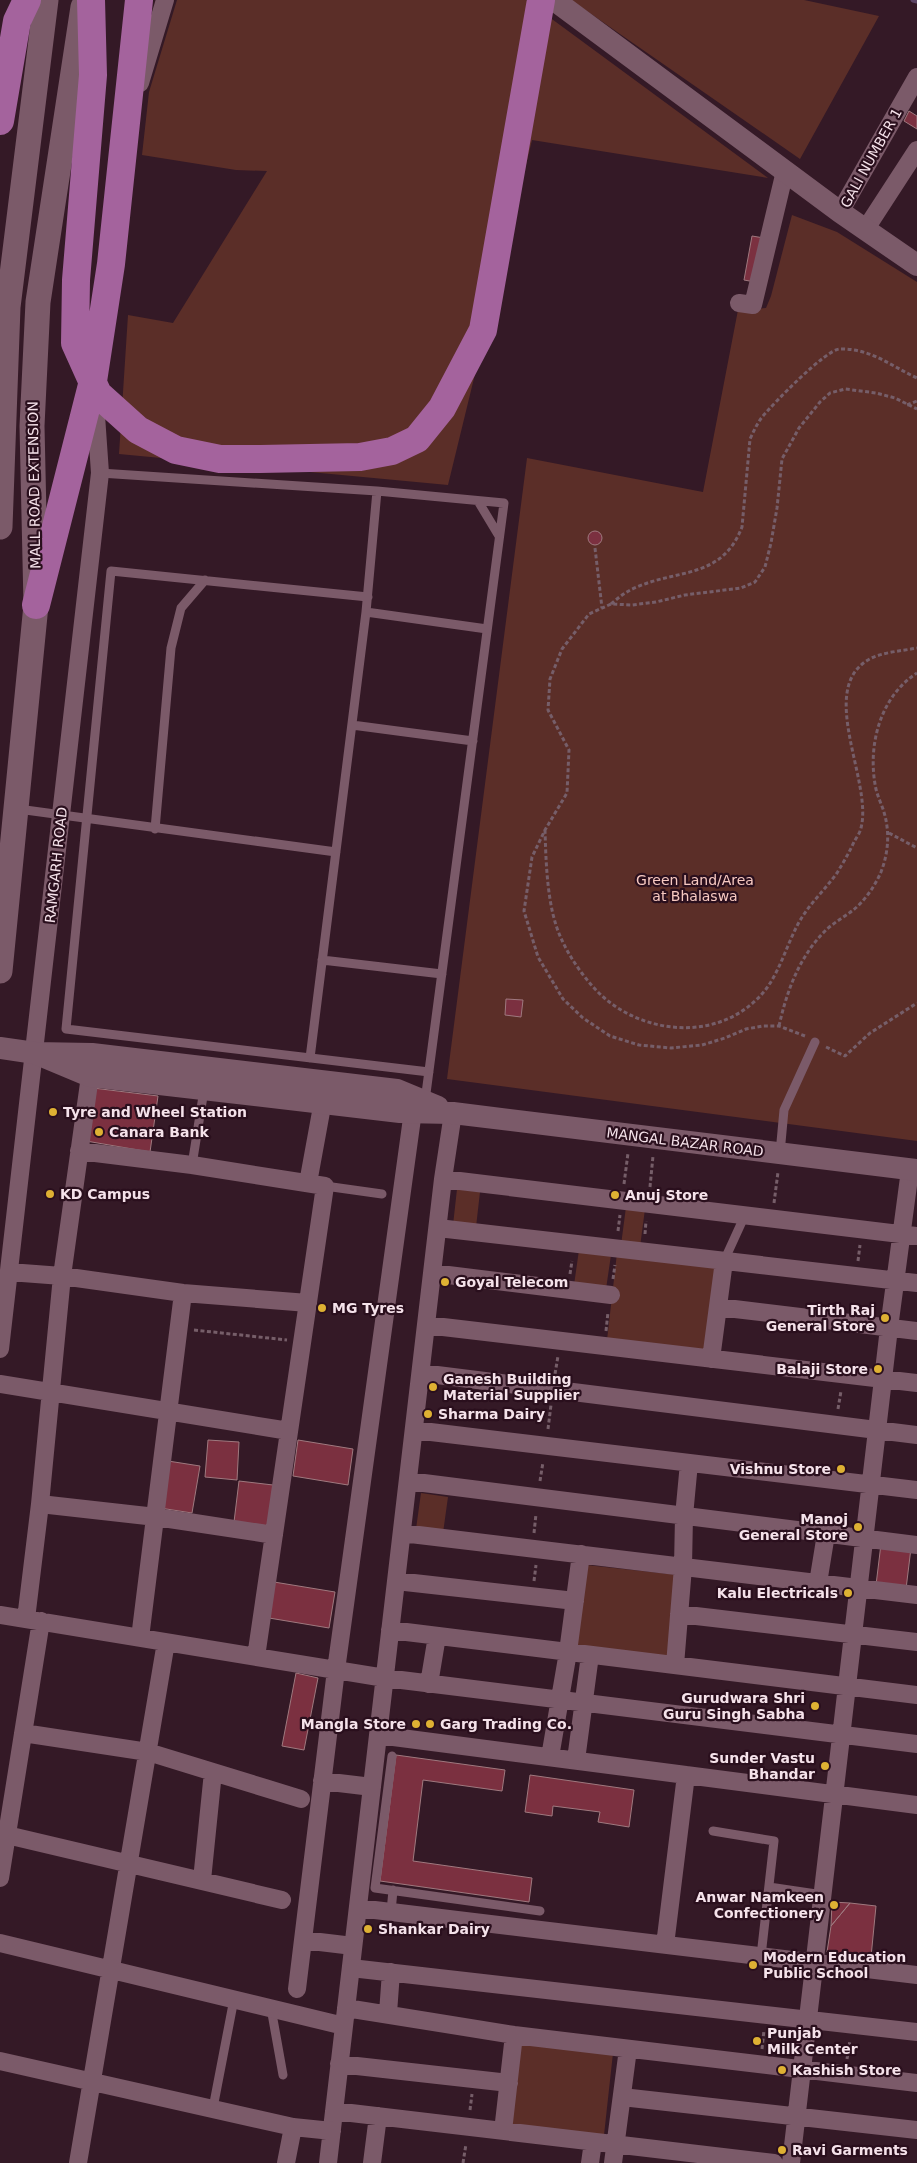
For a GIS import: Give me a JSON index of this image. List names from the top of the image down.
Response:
{
  "streets": {
    "main road": ["MALL ROAD EXTENSION"],
    "street": ["GALI NUMBER 1", "RAMGARH ROAD", "MANGAL BAZAR ROAD"]
  },
  "parks": ["Green Land/Area at Bhalaswa"],
  "places": [
    "Tyre and Wheel Station",
    "Canara Bank",
    "KD Campus",
    "Anuj Store",
    "Goyal Telecom",
    "MG Tyres",
    "Tirth Raj General Store",
    "Balaji Store",
    "Ganesh Building Material Supplier",
    "Sharma Dairy",
    "Vishnu Store",
    "Manoj General Store",
    "Kalu Electricals",
    "Gurudwara Shri Guru Singh Sabha",
    "Mangla Store",
    "Garg Trading Co.",
    "Sunder Vastu Bhandar",
    "Anwar Namkeen Confectionery",
    "Shankar Dairy",
    "Modern Education Public School",
    "Punjab Milk Center",
    "Kashish Store",
    "Ravi Garments"
  ]
}
